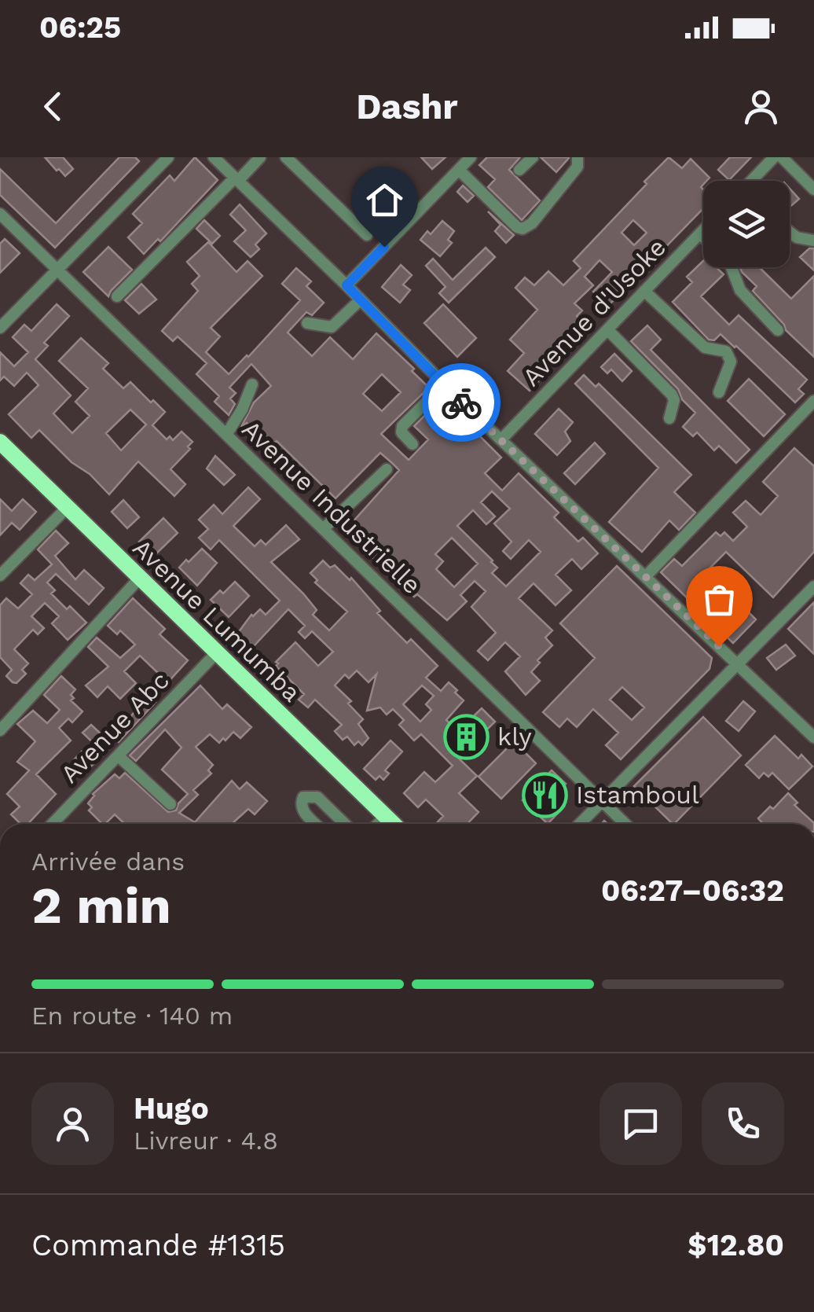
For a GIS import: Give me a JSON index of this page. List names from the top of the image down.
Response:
{
  "streets": {
    "highway": ["Avenue Lumumba"],
    "street": ["Avenue d'Usoke", "Avenue Industrielle", "Avenue Abc"]
  },
  "crossings": [
    ["Avenue Lumumba", "Avenue Abc"]
  ],
  "places": {
    "building": ["kly"],
    "restaurant": ["Istamboul"]
  },
  "page": {
    "status": "06:25",
    "header": "Dashr",
    "heading": ["2 min", "Arrivée dans", "06:27–06:32"],
    "panel": [
      "Hugo",
      "Livreur · 4.8",
      "Commande #1315",
      "$12.80"
    ],
    "bar": "En route · 140 m"
  }
}
